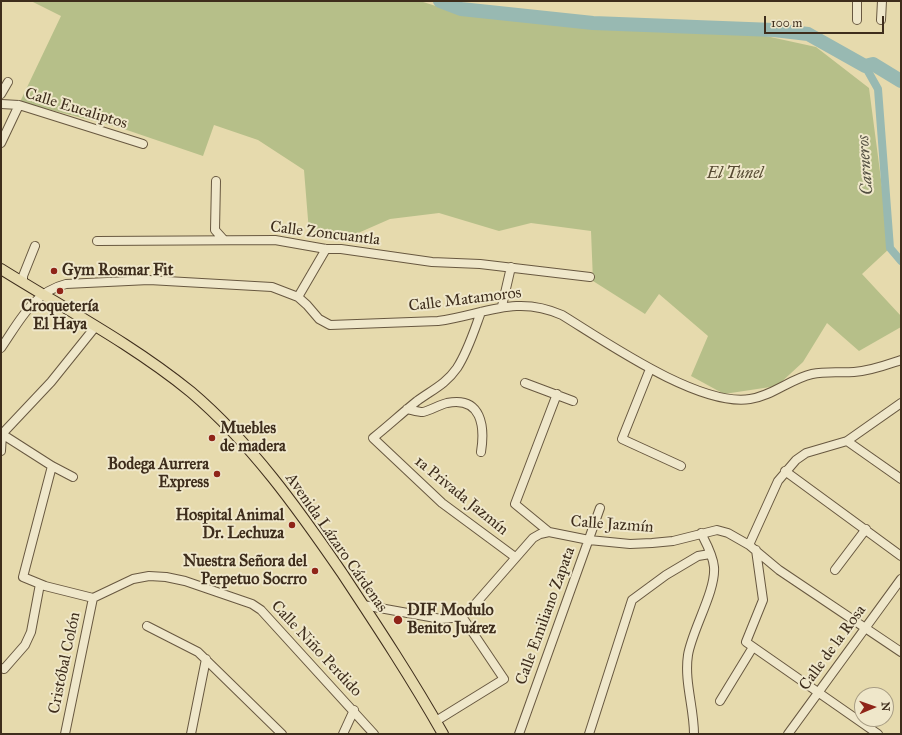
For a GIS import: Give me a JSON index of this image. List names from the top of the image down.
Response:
{
  "streets": {
    "main road": ["Avenida Lázaro Cárdenas"],
    "street": [
      "Calle Eucaliptos",
      "Calle Zoncuantla",
      "Calle Matamoros",
      "1a Privada Jazmín",
      "Calle Jazmín",
      "Calle Emiliano Zapata",
      "Calle de la Rosa",
      "Calle Niño Perdido",
      "Cristóbal Colón"
    ]
  },
  "crossings": [
    ["Calle Matamoros", "Avenida Lázaro Cárdenas"],
    ["1a Privada Jazmín", "Calle Jazmín"],
    ["Calle Jazmín", "Avenida Lázaro Cárdenas"],
    ["Calle Jazmín", "Calle Emiliano Zapata"],
    ["Calle Jazmín", "Calle de la Rosa"],
    ["Calle Niño Perdido", "Cristóbal Colón"]
  ],
  "water": ["Carneros"],
  "parks": ["El Tunel"],
  "places": [
    "Gym Rosmar Fit",
    "Croquetería El Haya",
    "Muebles de madera",
    "Bodega Aurrera Express",
    "Hospital Animal Dr. Lechuza",
    "Nuestra Señora del Perpetuo Socrro",
    "DIF Modulo Benito Juárez"
  ],
  "scale_bar": "100 m",
  "north": "right"
}
